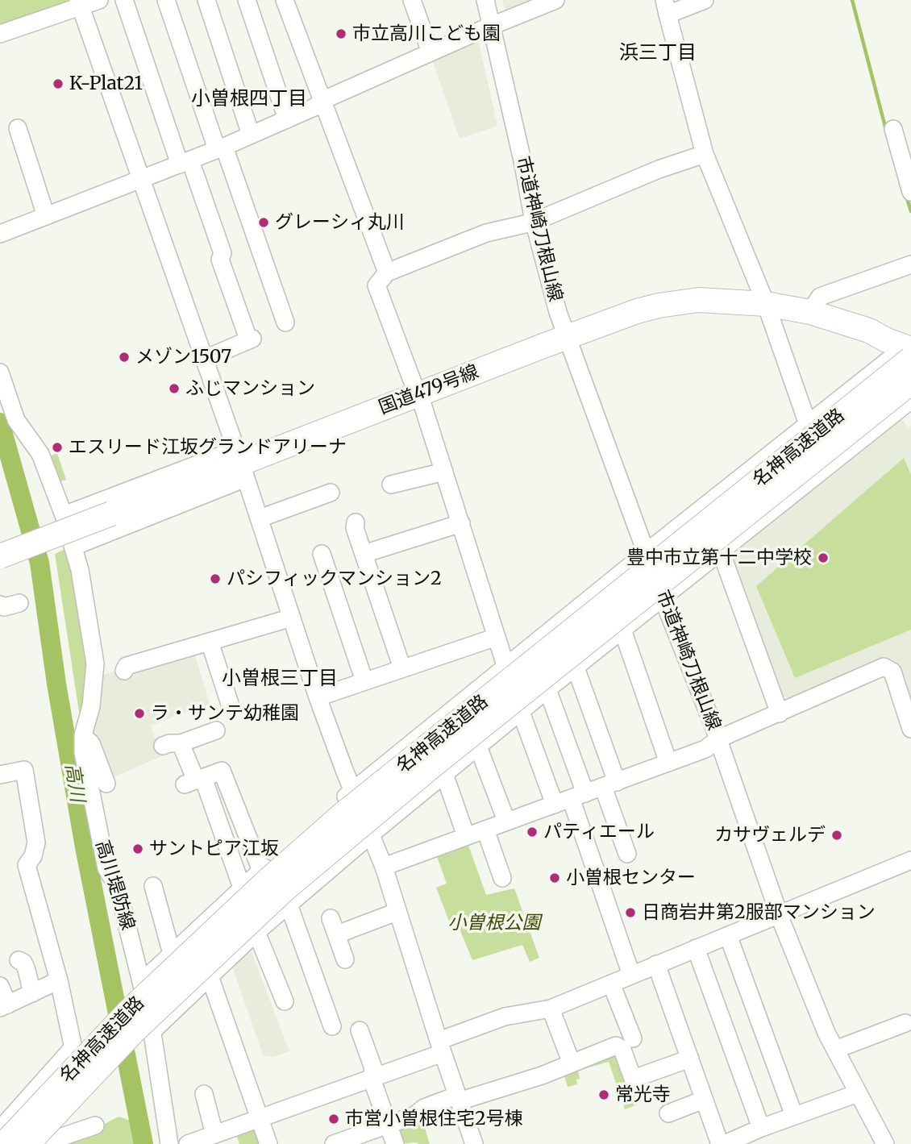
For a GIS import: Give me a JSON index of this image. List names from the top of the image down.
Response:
{
  "streets": {
    "highway": ["国道479号線", "名神高速道路"],
    "street": ["市道神崎刀根山線", "高川堤防線"]
  },
  "crossings": [
    ["市道神崎刀根山線", "国道479号線"],
    ["国道479号線", "名神高速道路"]
  ],
  "districts": ["浜三丁目", "小曽根四丁目", "小曽根三丁目"],
  "water": ["高川"],
  "parks": ["小曽根公園"],
  "places": [
    "市立高川こども園",
    "K-Plat21",
    "グレーシィ丸川",
    "メゾン1507",
    "ふじマンション",
    "エスリード江坂グランドアリーナ",
    "豊中市立第十二中学校",
    "パシフィックマンション2",
    "ラ・サンテ幼稚園",
    "パティエール",
    "カサヴェルデ",
    "サントピア江坂",
    "小曽根センター",
    "日商岩井第2服部マンション",
    "常光寺",
    "市営小曽根住宅2号棟"
  ]
}
